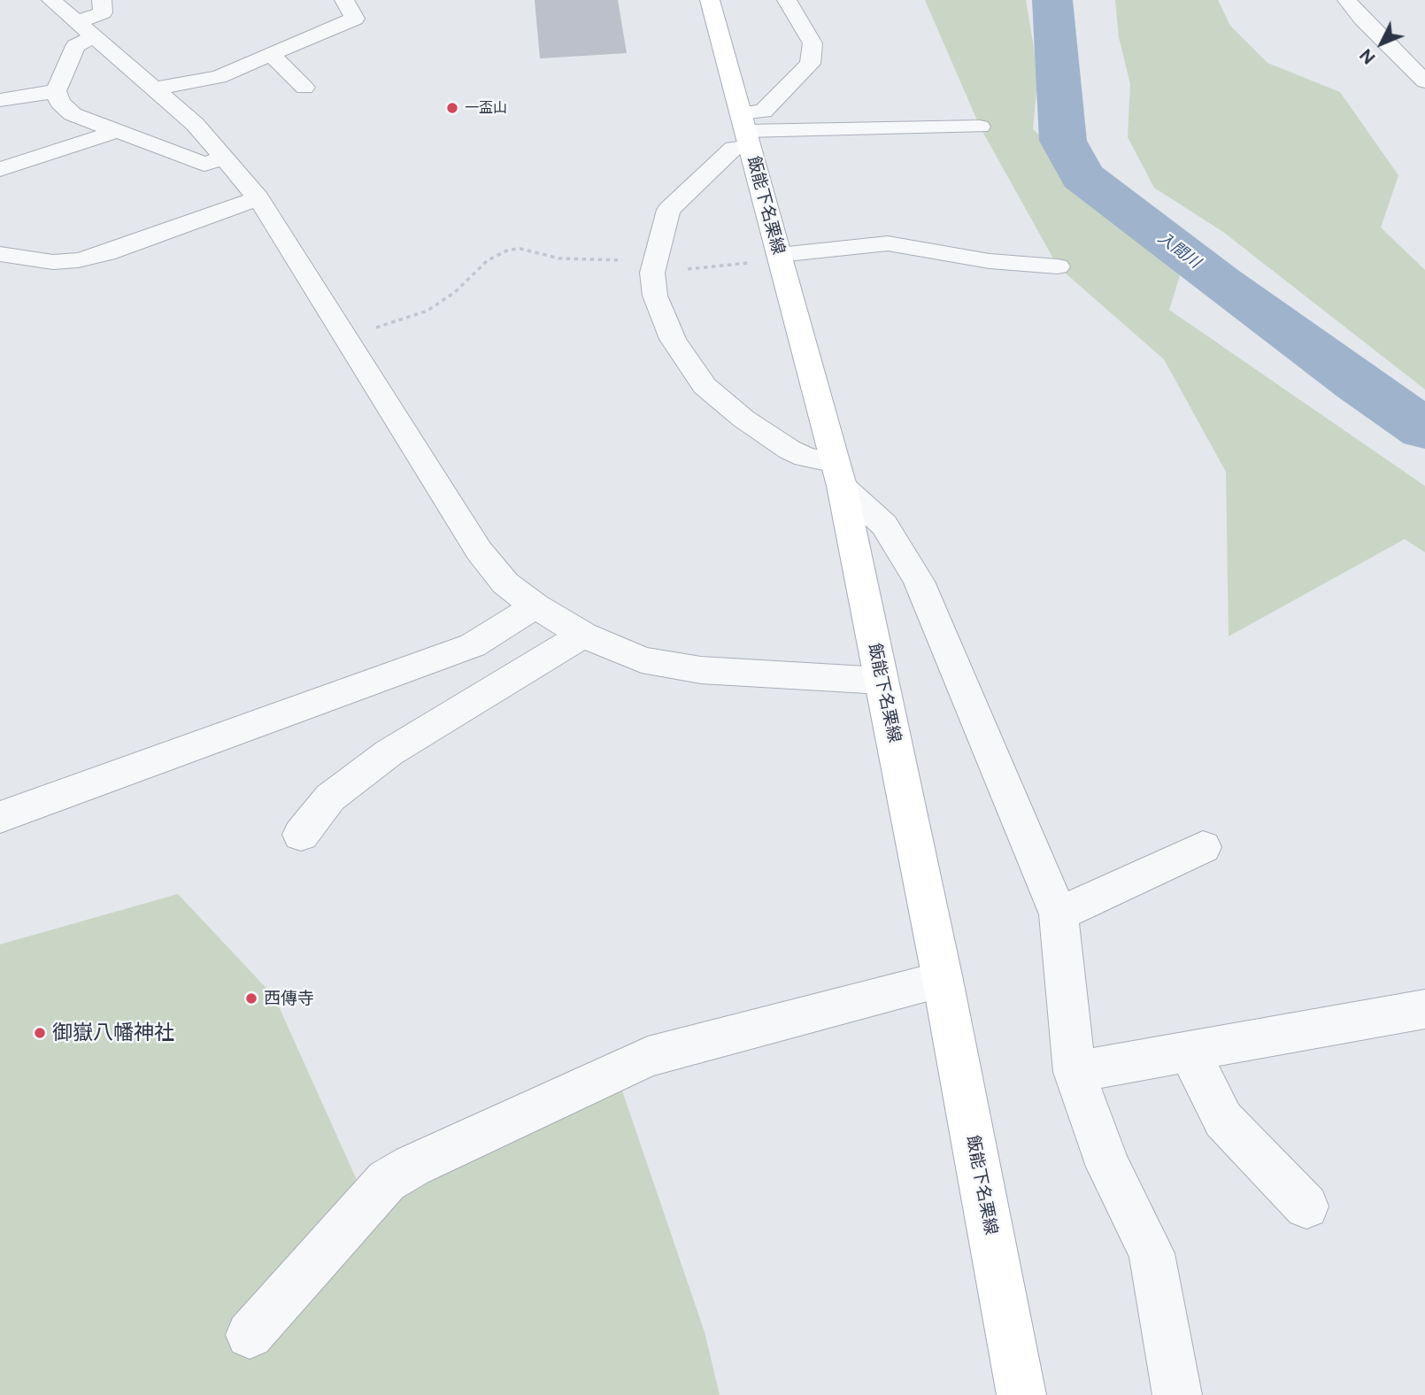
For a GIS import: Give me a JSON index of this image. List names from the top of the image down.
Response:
{
  "streets": {
    "main road": ["飯能下名栗線"]
  },
  "water": ["入間川"],
  "places": ["一盃山", "西傳寺", "御嶽八幡神社"],
  "north": "bottom left"
}
